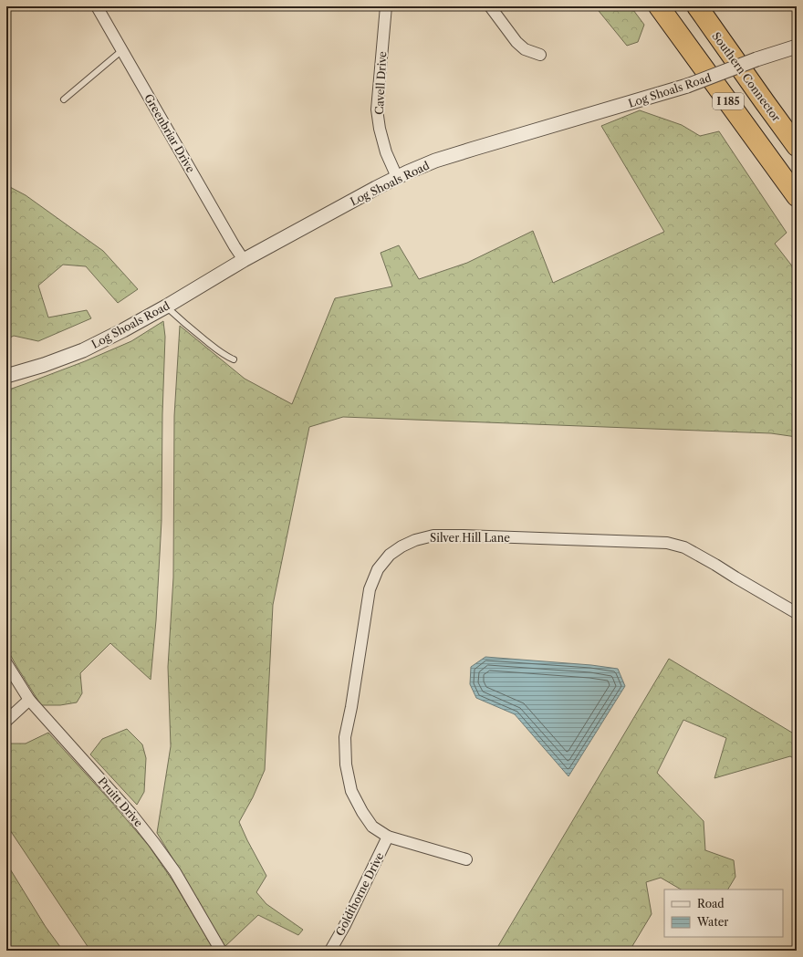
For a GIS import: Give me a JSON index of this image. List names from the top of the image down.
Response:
{
  "streets": {
    "highway": ["Southern Connector", "I 185"],
    "street": [
      "Cavell Drive",
      "Log Shoals Road",
      "Greenbriar Drive",
      "Silver Hill Lane",
      "Pruitt Drive",
      "Goldthorne Drive"
    ]
  },
  "crossings": [
    ["Cavell Drive", "Log Shoals Road"],
    ["Log Shoals Road", "Greenbriar Drive"],
    ["Silver Hill Lane", "Goldthorne Drive"]
  ],
  "legend": ["Road", "Water"]
}
